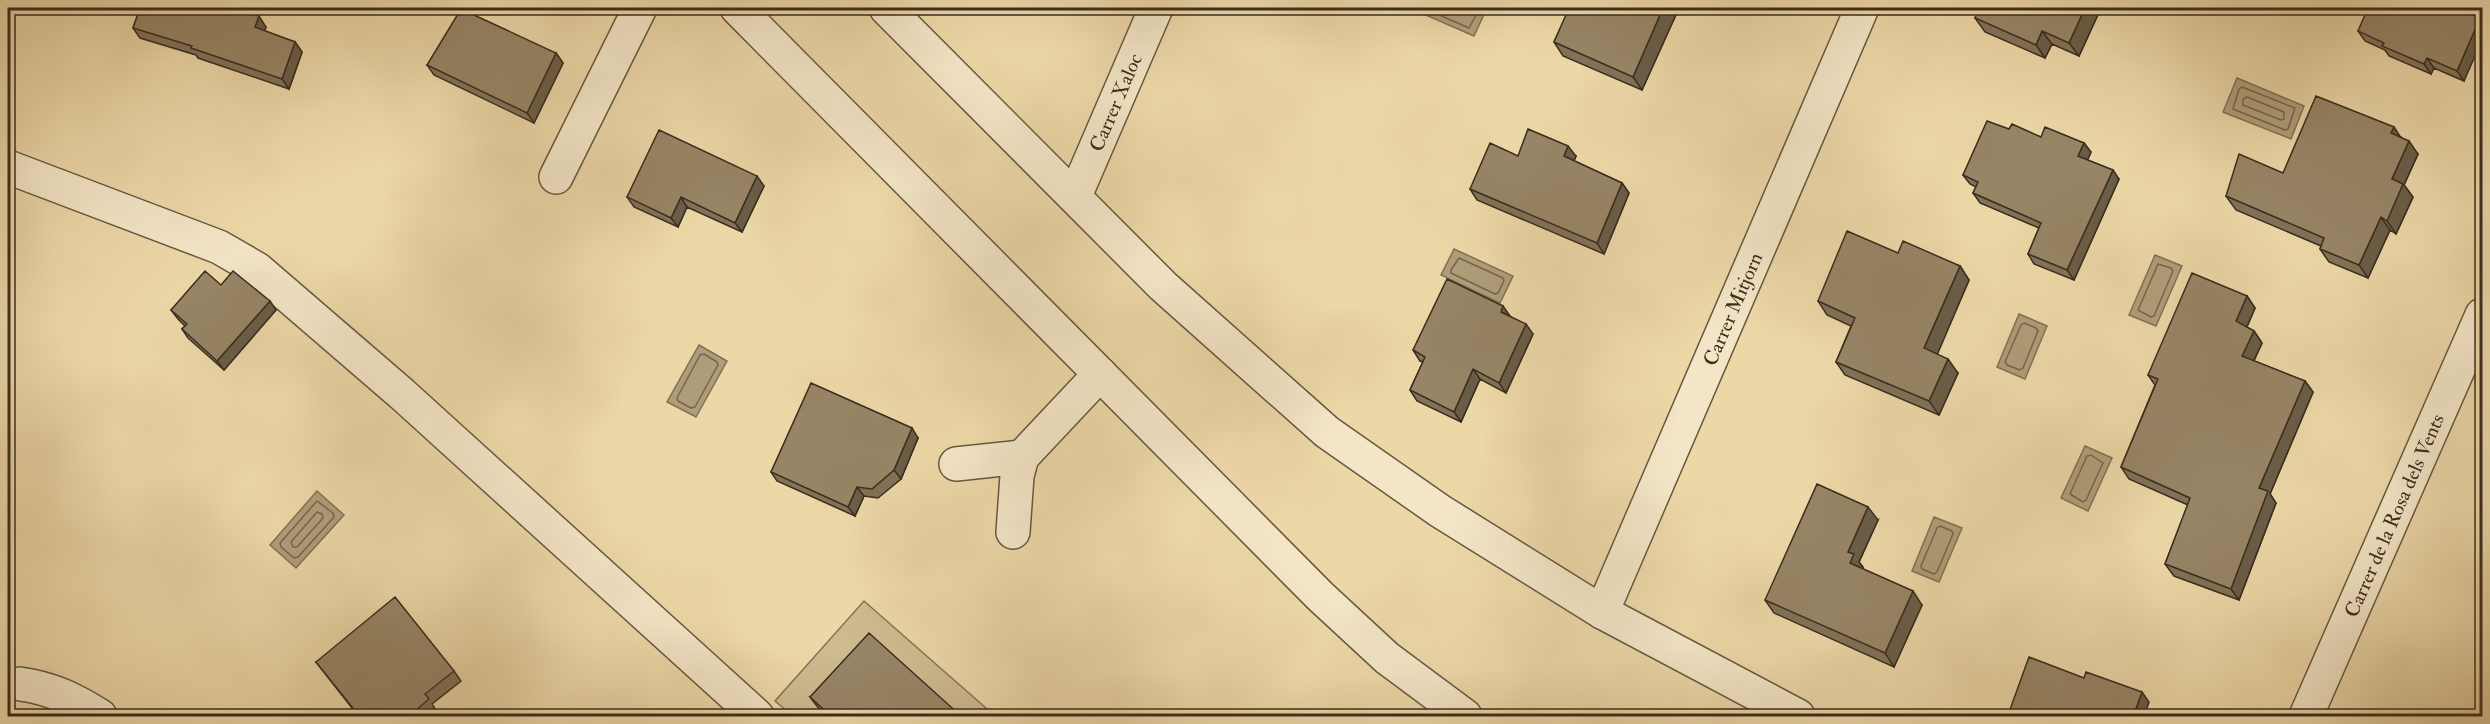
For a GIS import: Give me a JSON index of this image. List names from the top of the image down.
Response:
{
  "streets": {
    "street": ["Carrer Xaloc", "Carrer Mitjorn", "Carrer de la Rosa dels Vents"]
  }
}
